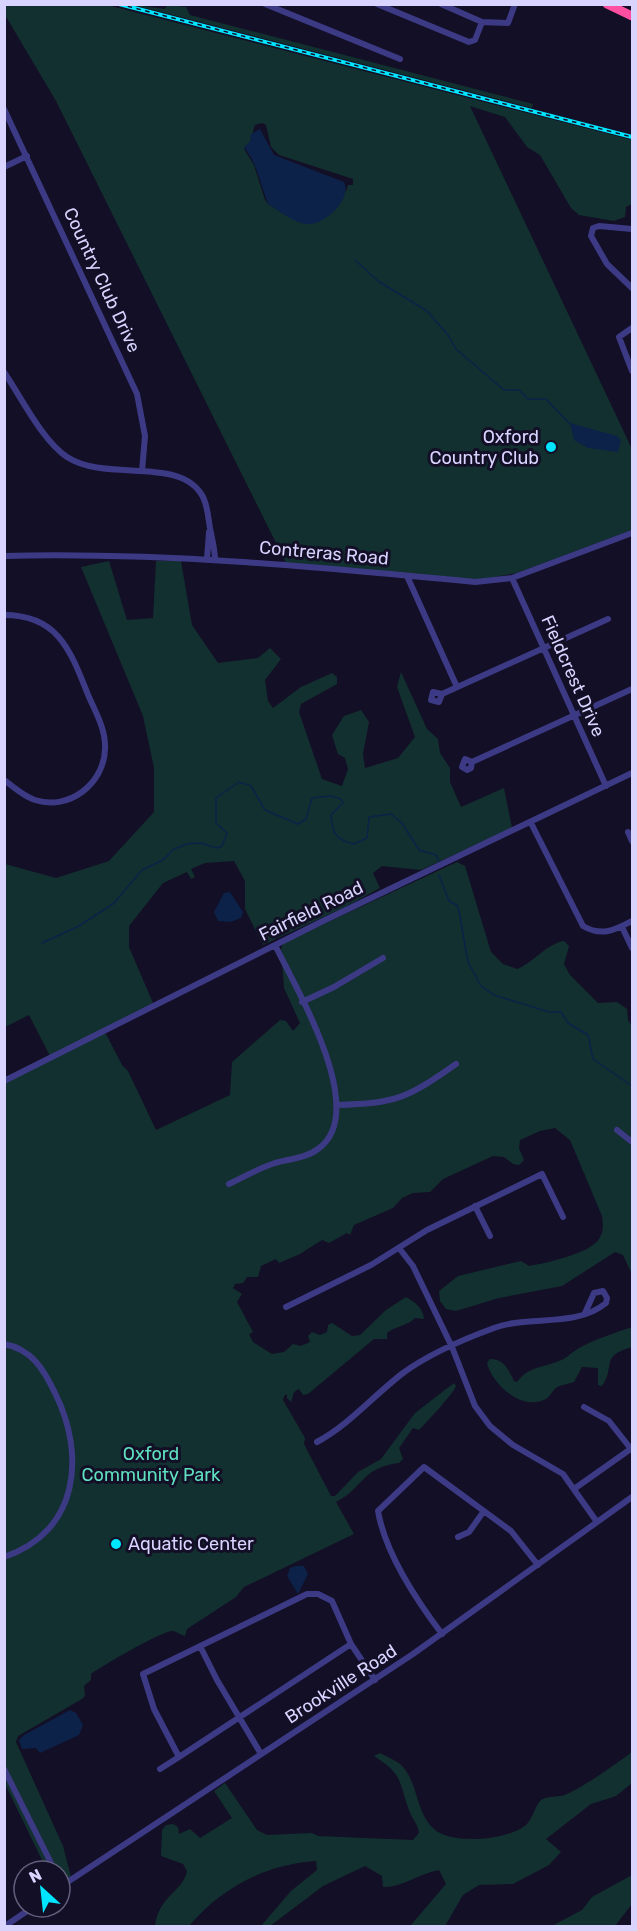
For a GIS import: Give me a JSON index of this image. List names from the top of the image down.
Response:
{
  "streets": {
    "street": [
      "Country Club Drive",
      "Contreras Road",
      "Fieldcrest Drive",
      "Fairfield Road",
      "Brookville Road"
    ]
  },
  "crossings": [
    ["Contreras Road", "Fieldcrest Drive"],
    ["Fieldcrest Drive", "Fairfield Road"]
  ],
  "parks": ["Oxford Community Park"],
  "places": ["Oxford Country Club", "Aquatic Center"],
  "north": "top left"
}
